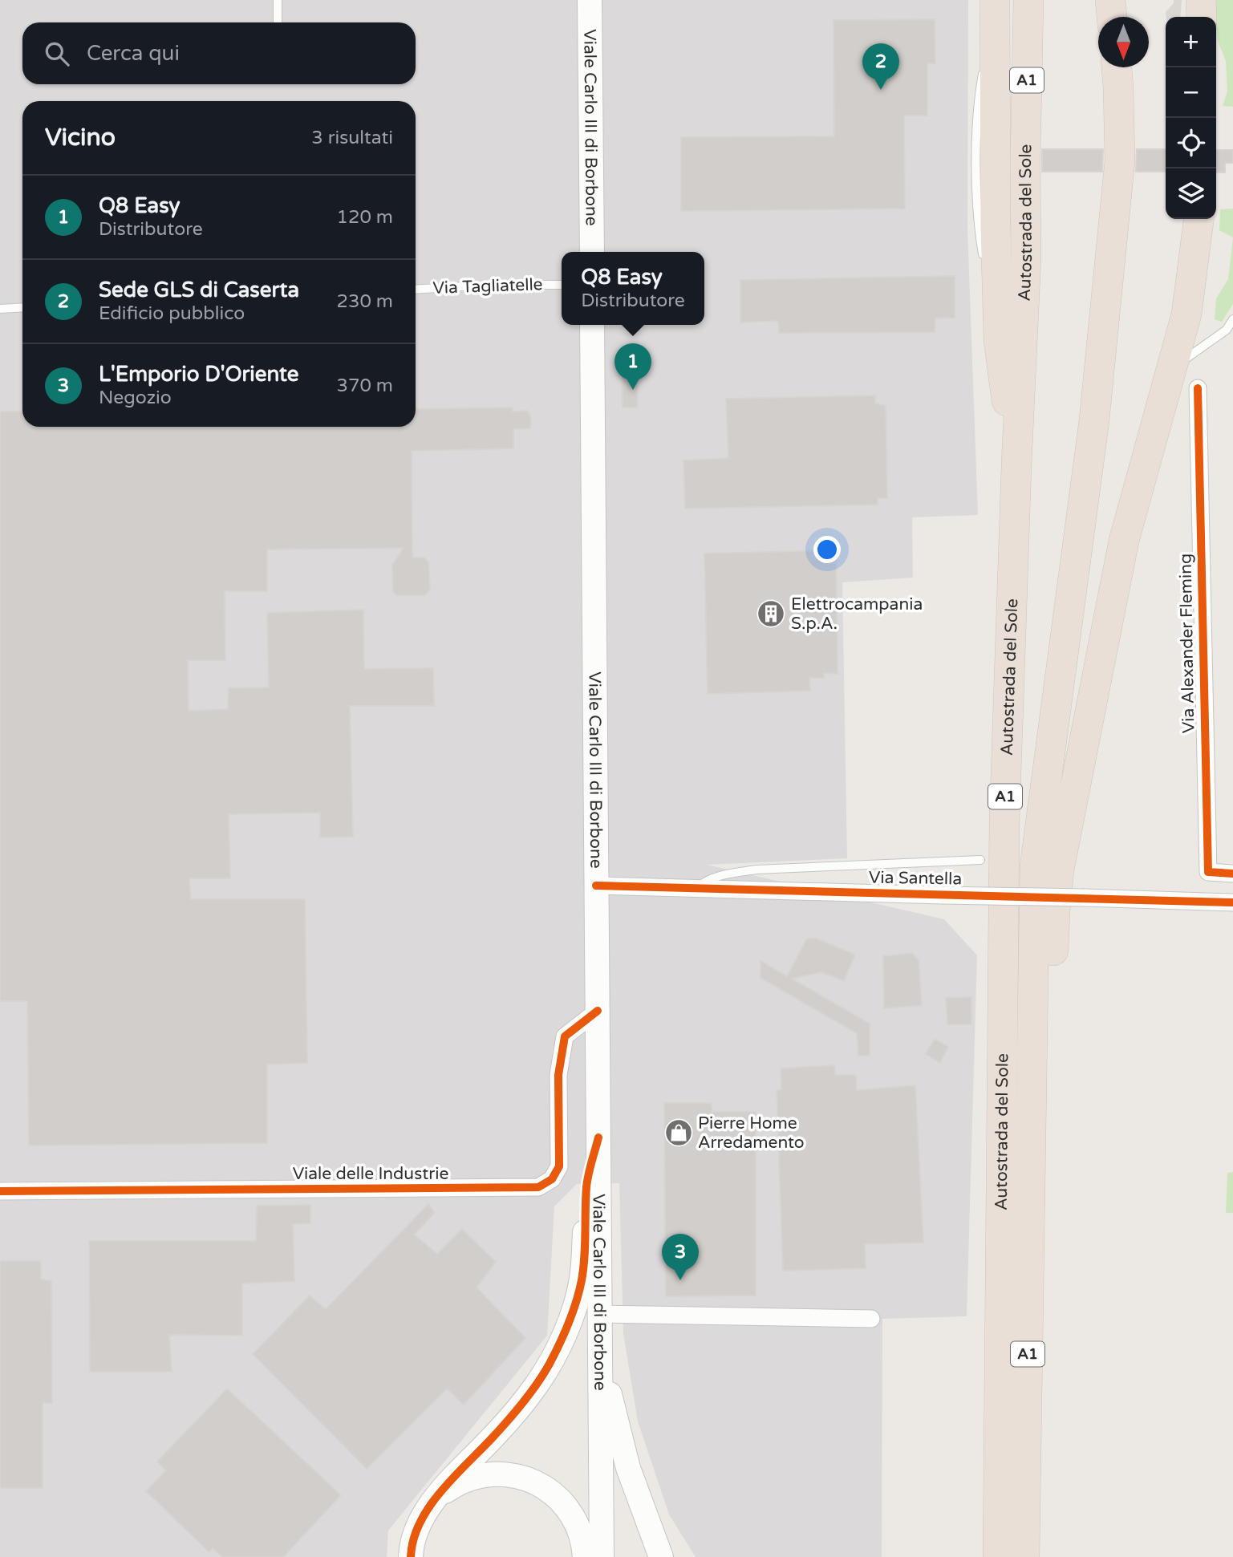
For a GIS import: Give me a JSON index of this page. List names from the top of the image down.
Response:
{
  "streets": {
    "highway": ["A1", "Autostrada del Sole"],
    "main road": ["Viale Carlo III di Borbone"],
    "street": ["Via Alexander Fleming", "Via Santella", "Viale delle Industrie"],
    "lane": ["Via Tagliatelle"]
  },
  "crossings": [
    ["Viale Carlo III di Borbone", "Via Santella"],
    ["Viale Carlo III di Borbone", "Viale delle Industrie"]
  ],
  "places": {
    "building": ["Elettrocampania S.p.A."],
    "shop": ["Pierre Home Arredamento"]
  },
  "north": "bottom",
  "page": {
    "map_buttons": ["+", "−"],
    "search": "Cerca qui",
    "pins": ["2", "1", "3"],
    "heading": ["Vicino", "3 risultati"],
    "list": [
      {
        "mark": "1",
        "name": "Q8 Easy",
        "note": "Distributore",
        "value": "120 m"
      },
      {
        "mark": "2",
        "name": "Sede GLS di Caserta",
        "note": "Edificio pubblico",
        "value": "230 m"
      },
      {
        "mark": "3",
        "name": "L'Emporio D'Oriente",
        "note": "Negozio",
        "value": "370 m"
      }
    ],
    "popup": ["Q8 Easy", "Distributore"]
  }
}
